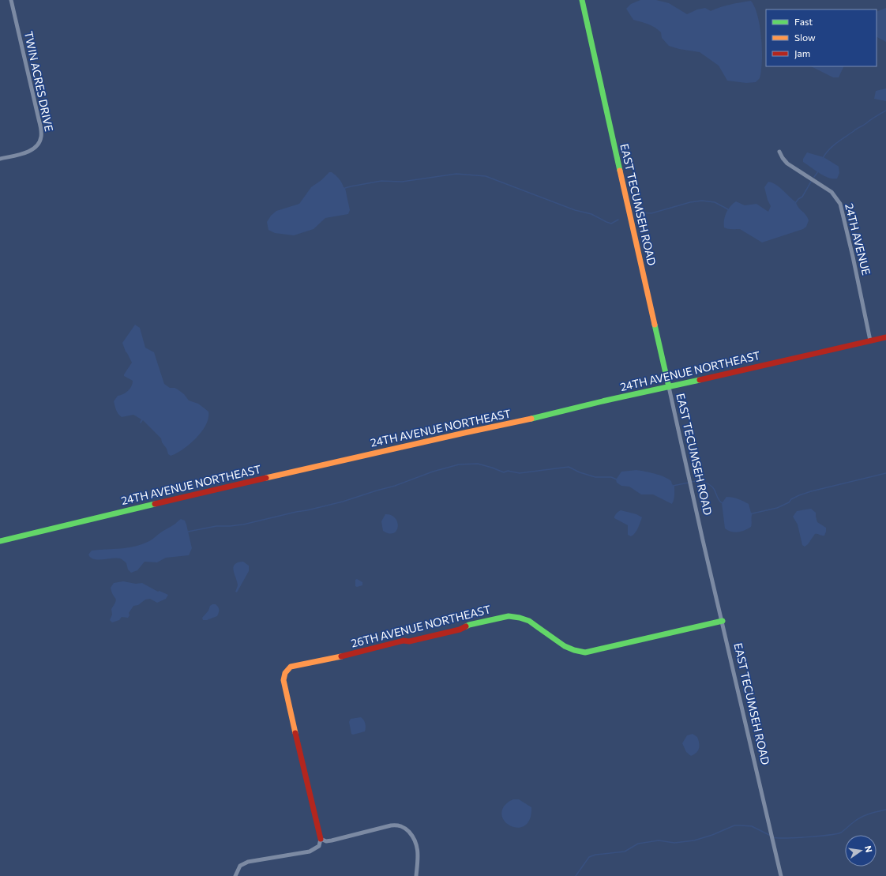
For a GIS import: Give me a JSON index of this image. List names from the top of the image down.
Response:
{
  "streets": {
    "street": [
      "TWIN ACRES DRIVE",
      "EAST TECUMSEH ROAD",
      "24TH AVENUE",
      "24TH AVENUE NORTHEAST",
      "26TH AVENUE NORTHEAST"
    ]
  },
  "crossings": [
    ["EAST TECUMSEH ROAD", "24TH AVENUE NORTHEAST"],
    ["EAST TECUMSEH ROAD", "26TH AVENUE NORTHEAST"],
    ["24TH AVENUE", "24TH AVENUE NORTHEAST"]
  ],
  "legend": ["Fast", "Slow", "Jam"],
  "north": "right"
}
